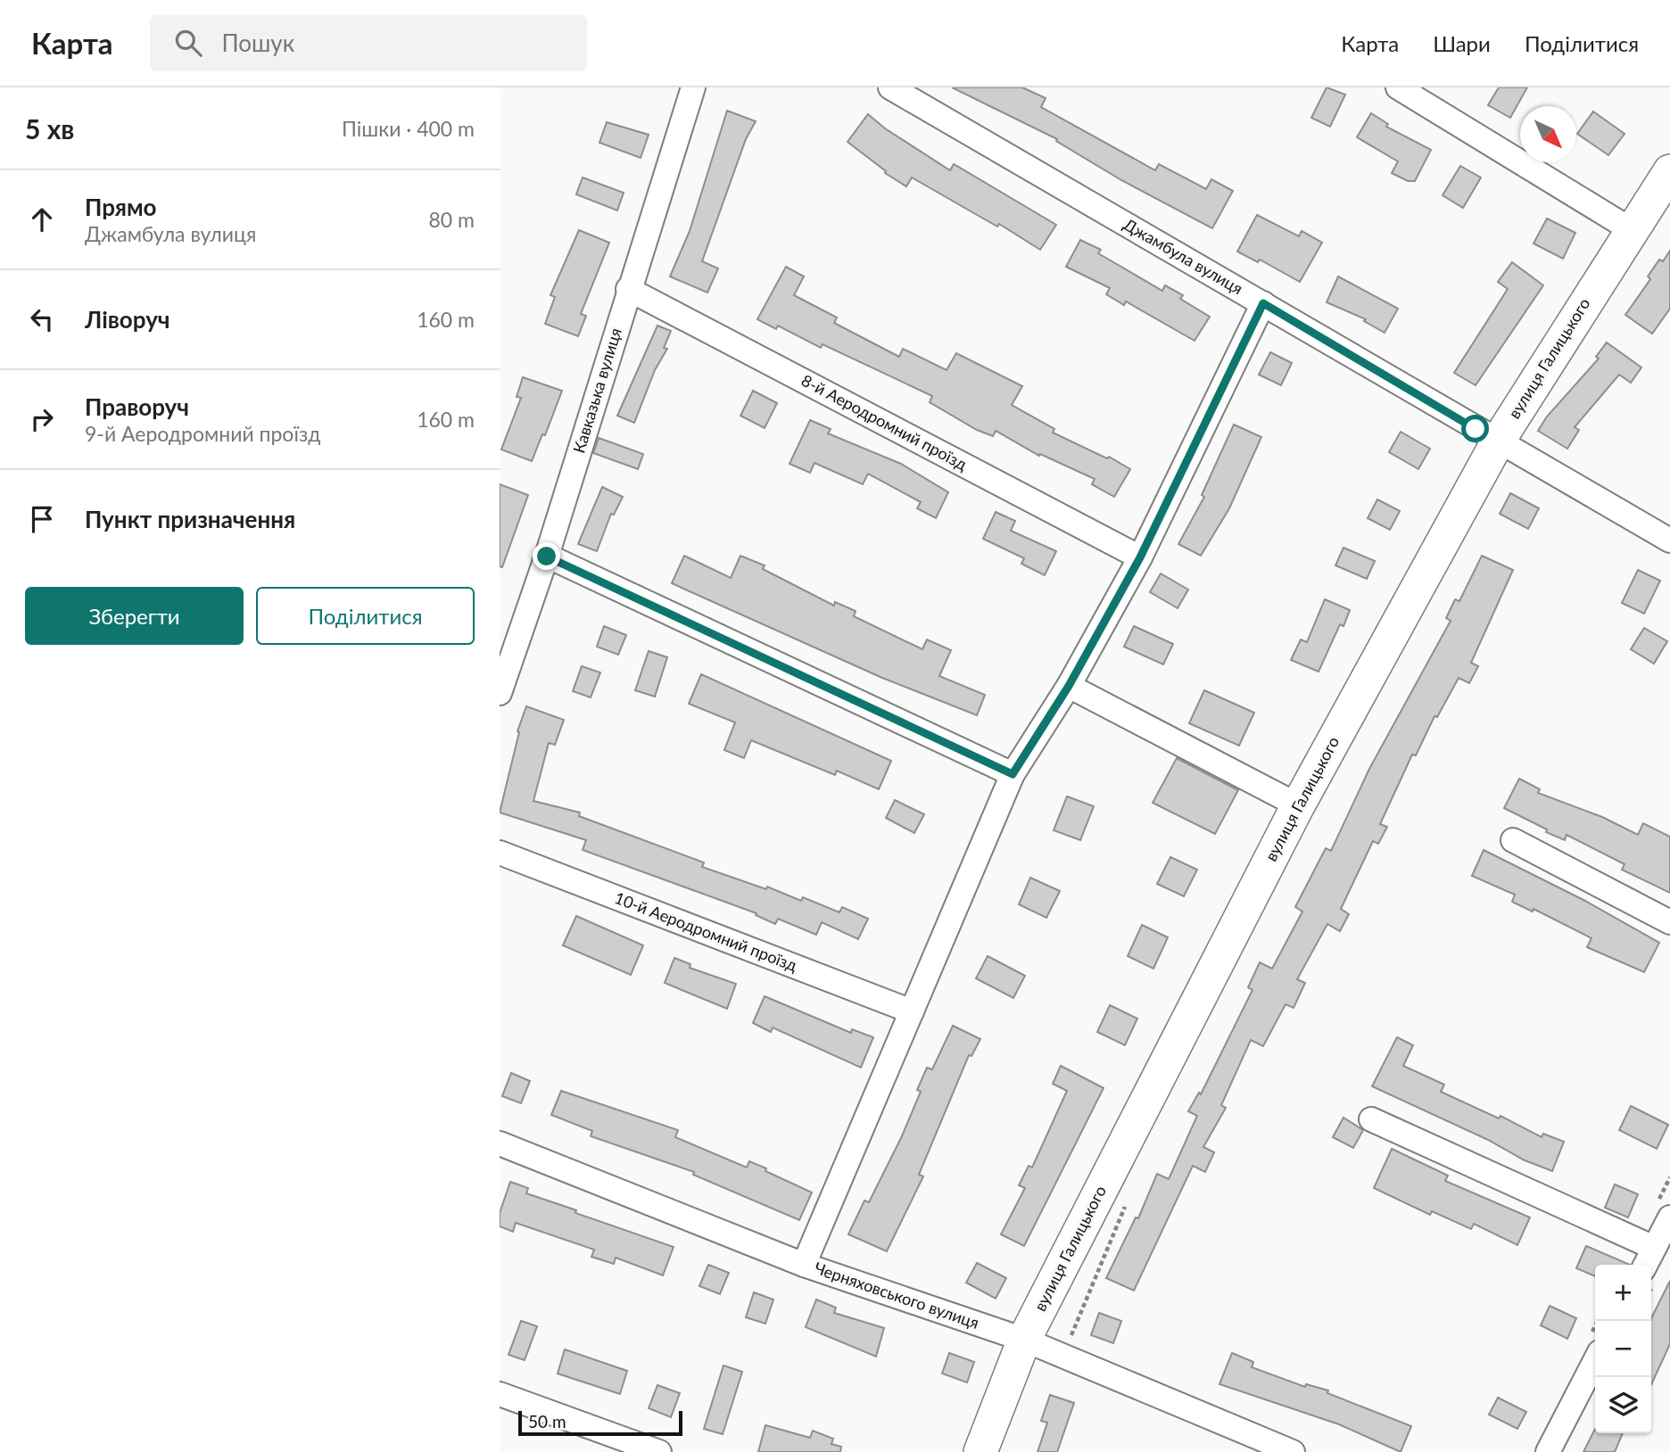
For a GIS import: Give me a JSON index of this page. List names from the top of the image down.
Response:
{
  "streets": {
    "street": [
      "Джамбула вулиця",
      "вулиця Галицького",
      "Кавказька вулиця",
      "8-й Аеродромний проїзд",
      "10-й Аеродромний проїзд",
      "Черняховського вулиця"
    ]
  },
  "crossings": [
    ["Джамбула вулиця", "вулиця Галицького"],
    ["вулиця Галицького", "Черняховського вулиця"],
    ["Кавказька вулиця", "8-й Аеродромний проїзд"]
  ],
  "scale_bar": "50 m",
  "north": "bottom right",
  "page": {
    "header": "Карта",
    "search": "Пошук",
    "nav": ["Карта", "Шари", "Поділитися"],
    "heading": ["5 хв", "Пішки · 400 m"],
    "list": [
      ["Прямо", "Джамбула вулиця", "80 m"],
      ["Ліворуч", "160 m"],
      ["Праворуч", "9-й Аеродромний проїзд", "160 m"],
      "Пункт призначення"
    ],
    "buttons": ["Зберегти", "Поділитися"],
    "map_buttons": ["+", "−"],
    "scale": "50 m"
  }
}
